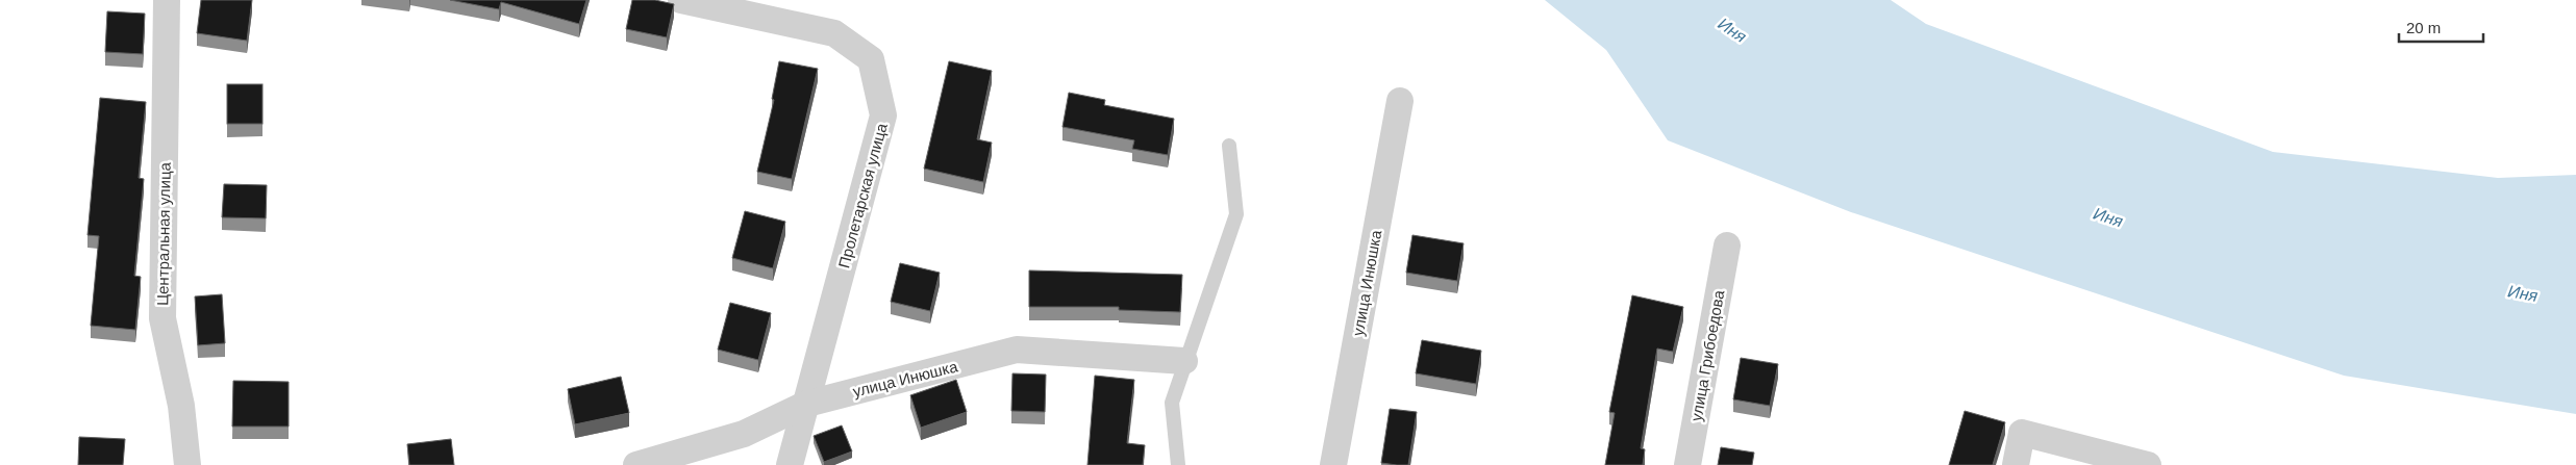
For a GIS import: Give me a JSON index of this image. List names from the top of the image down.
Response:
{
  "streets": {
    "street": [
      "Пролетарская улица",
      "Центральная улица",
      "улица Инюшка",
      "улица Грибоедова"
    ]
  },
  "crossings": [
    ["Пролетарская улица", "улица Инюшка"]
  ],
  "water": ["Иня"],
  "scale_bar": "20 m"
}
